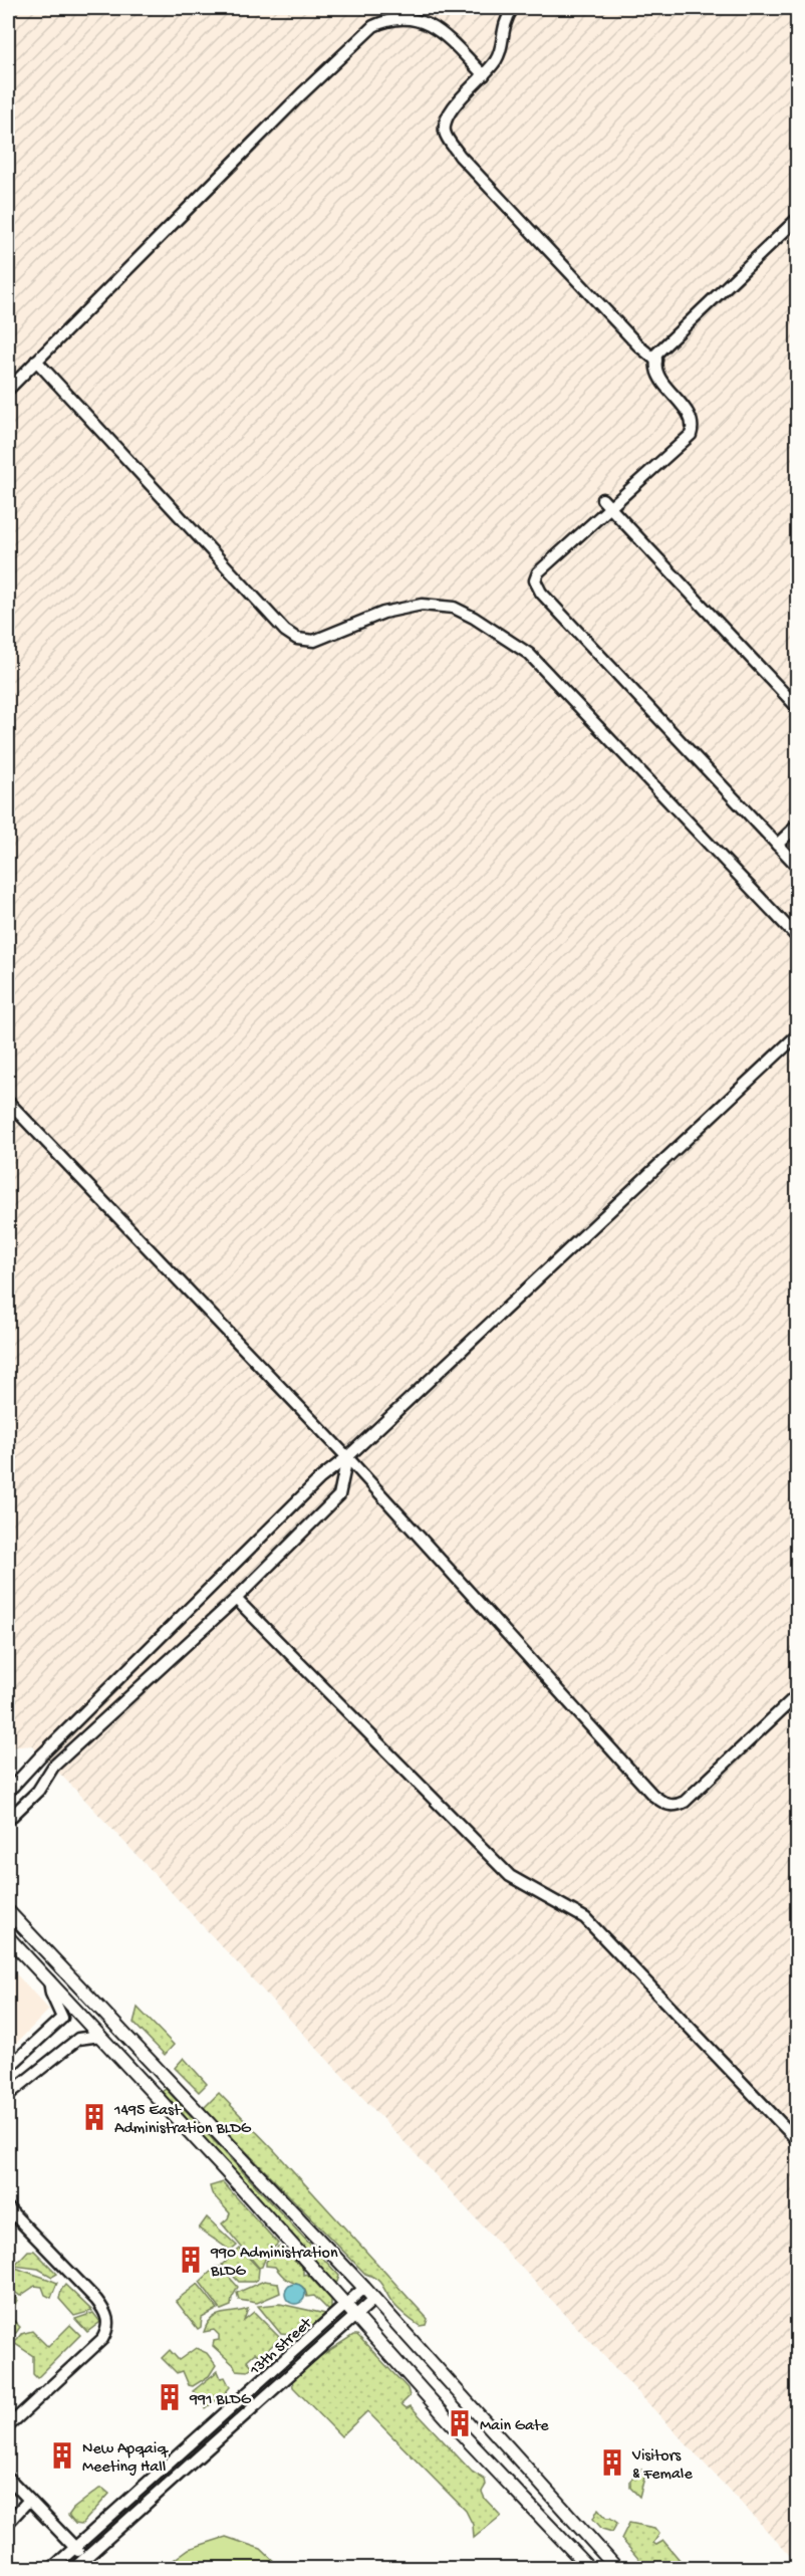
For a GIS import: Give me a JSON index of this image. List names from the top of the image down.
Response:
{
  "streets": {
    "street": ["13th Street"]
  },
  "places": {
    "building": [
      "1495 East Administration BLDG",
      "990 Administration BLDG",
      "991 BLDG",
      "Main Gate",
      "New Apqaiq Meeting Hall",
      "Visitors & Female"
    ]
  }
}
